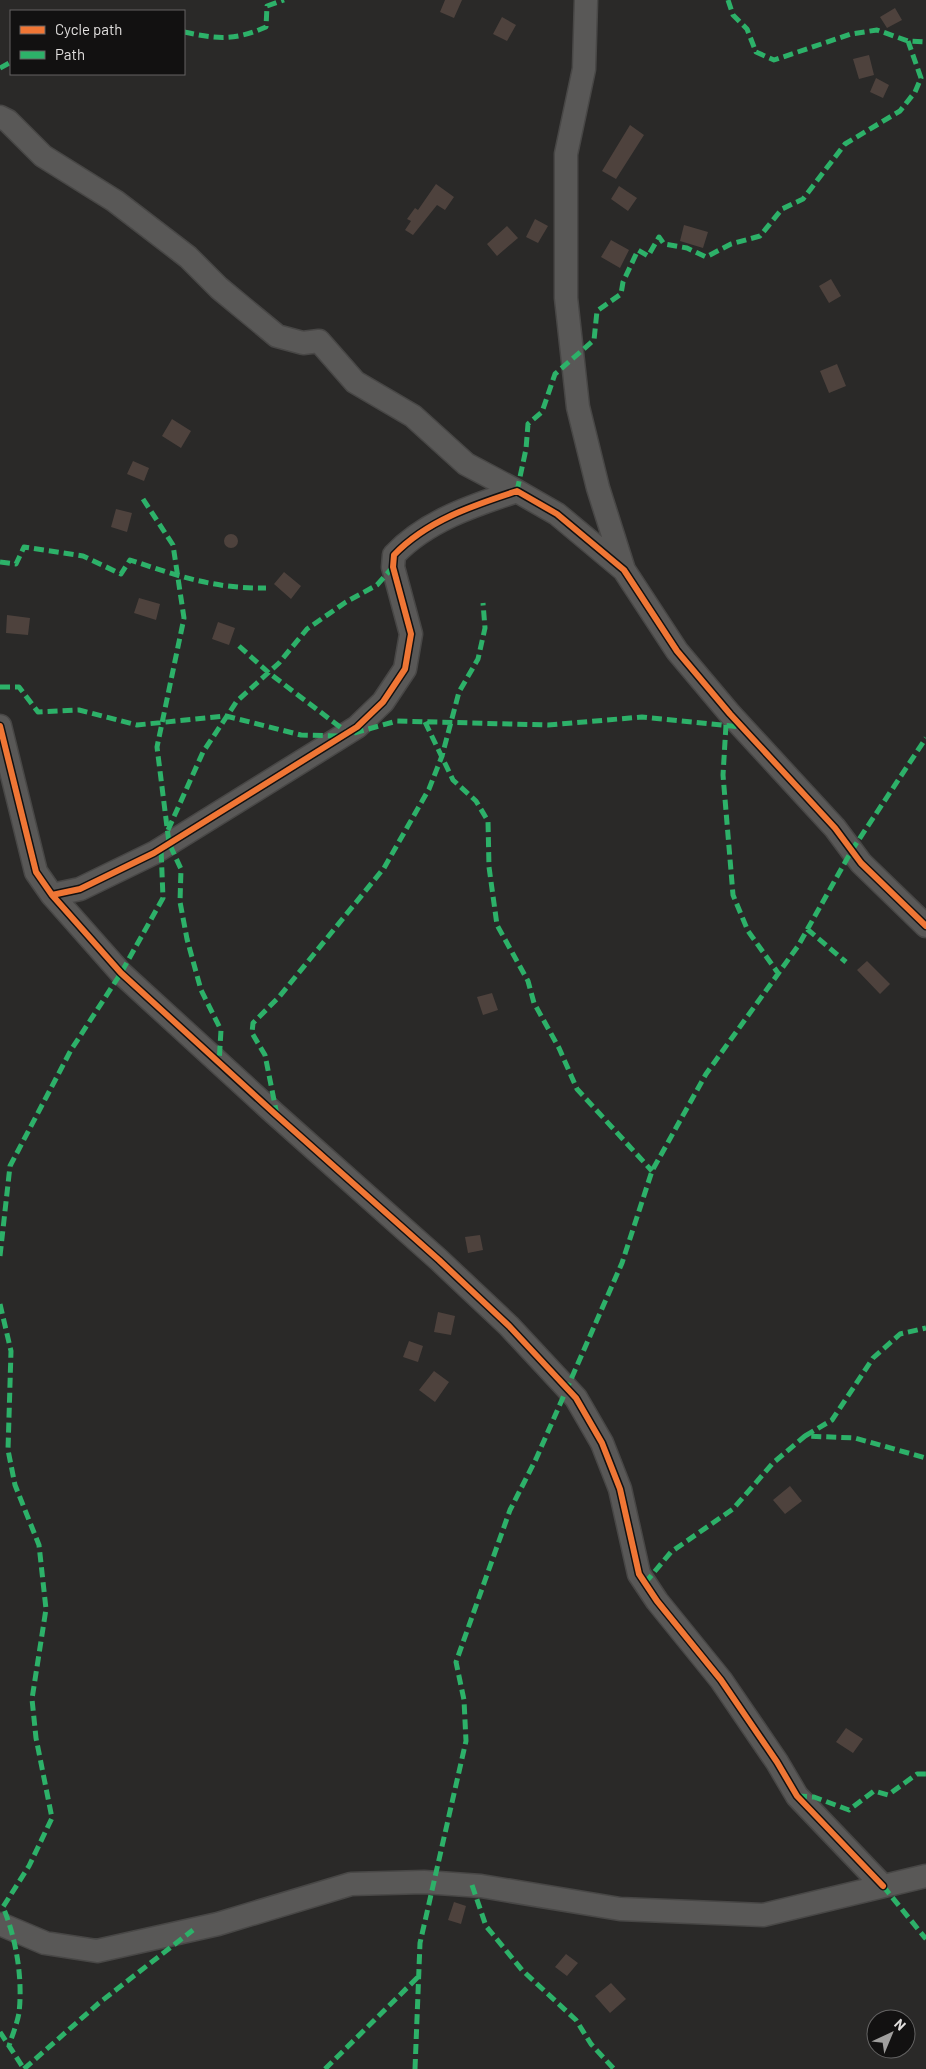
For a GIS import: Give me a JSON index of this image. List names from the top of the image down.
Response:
{
  "legend": ["Cycle path", "Path"],
  "north": "top right"
}
